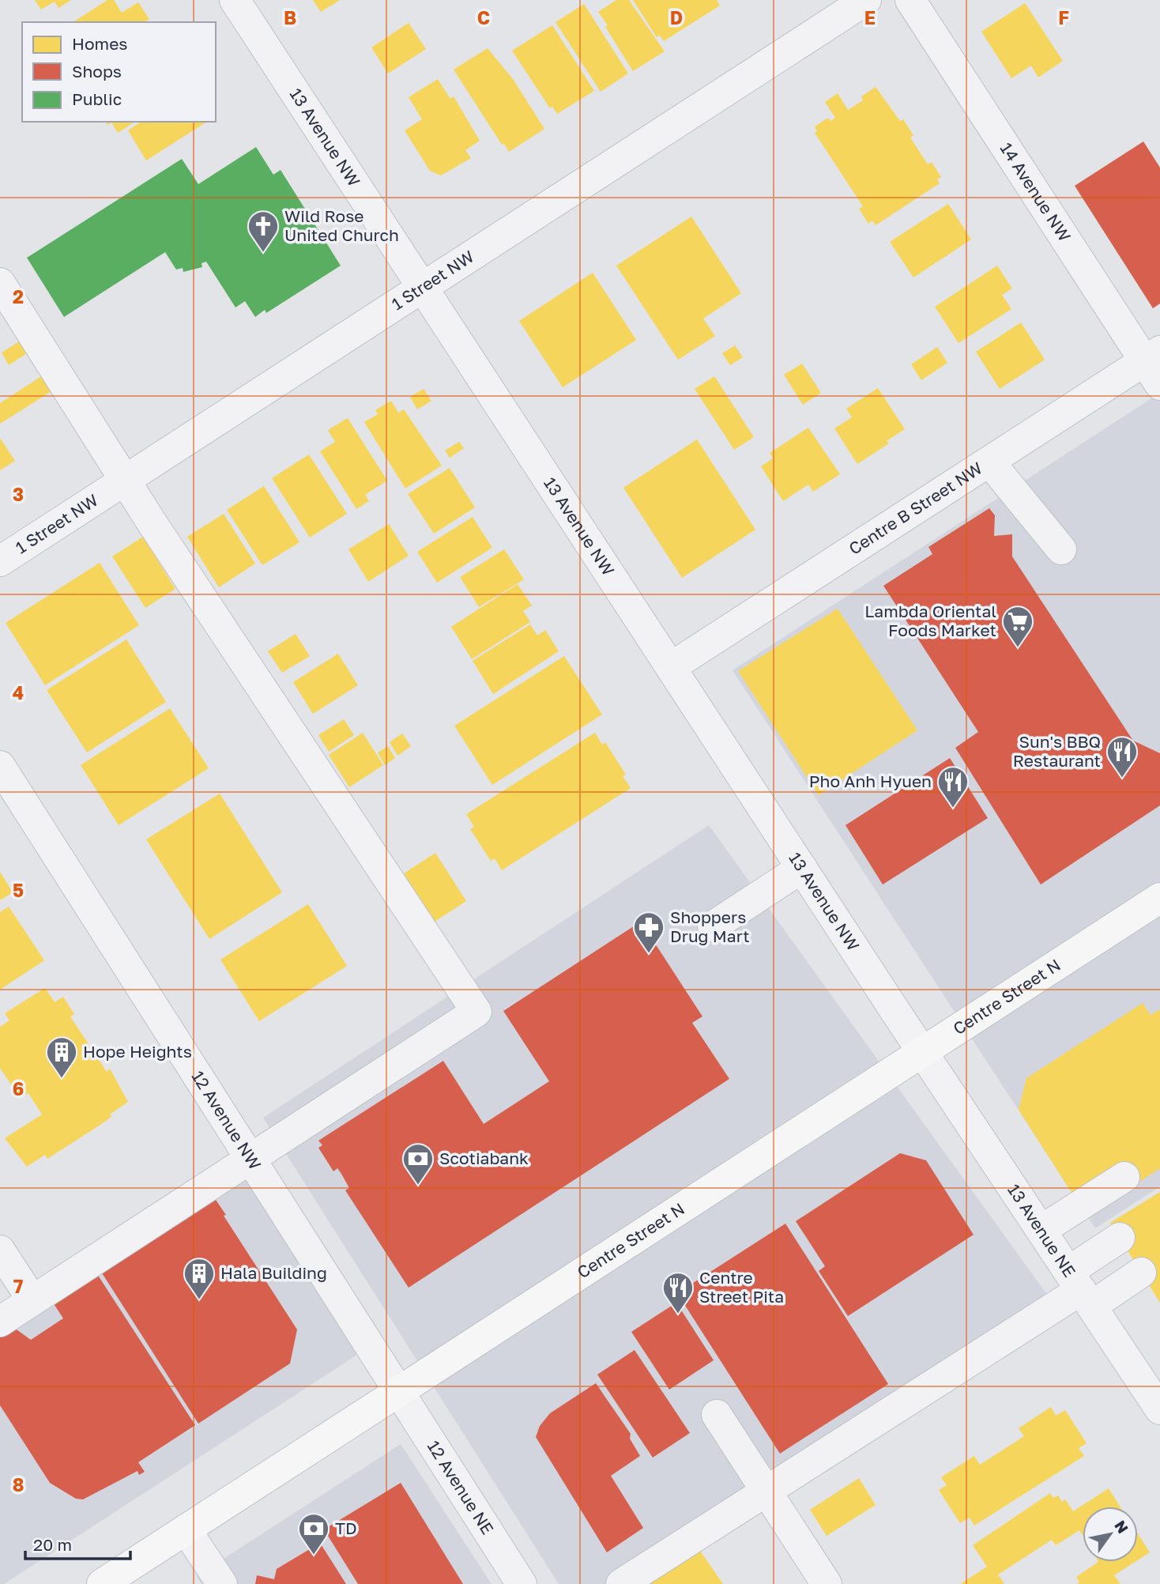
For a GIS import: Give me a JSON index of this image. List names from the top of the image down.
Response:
{
  "streets": {
    "main road": ["Centre Street N"],
    "street": [
      "13 Avenue NW",
      "14 Avenue NW",
      "1 Street NW",
      "Centre B Street NW",
      "12 Avenue NW",
      "13 Avenue NE",
      "12 Avenue NE"
    ]
  },
  "crossings": [
    ["13 Avenue NW", "1 Street NW"],
    ["13 Avenue NW", "Centre B Street NW"],
    ["13 Avenue NW", "Centre Street N"],
    ["13 Avenue NW", "13 Avenue NE"],
    ["14 Avenue NW", "Centre B Street NW"],
    ["Centre Street N", "12 Avenue NW"],
    ["Centre Street N", "13 Avenue NE"],
    ["Centre Street N", "12 Avenue NE"],
    ["12 Avenue NW", "12 Avenue NE"]
  ],
  "places": {
    "church": ["Wild Rose United Church"],
    "supermarket": ["Lambda Oriental Foods Market"],
    "restaurant": ["Sun's BBQ Restaurant", "Pho Anh Hyuen", "Centre Street Pita"],
    "pharmacy": ["Shoppers Drug Mart"],
    "building": ["Hope Heights", "Hala Building"],
    "bank": ["Scotiabank", "TD"]
  },
  "legend": ["Homes", "Shops", "Public"],
  "scale_bar": "20 m",
  "north": "top right",
  "grid": {
    "columns": [
      "B",
      "C",
      "D",
      "E",
      "F"
    ],
    "rows": [
      "2",
      "3",
      "4",
      "5",
      "6",
      "7",
      "8"
    ]
  }
}
